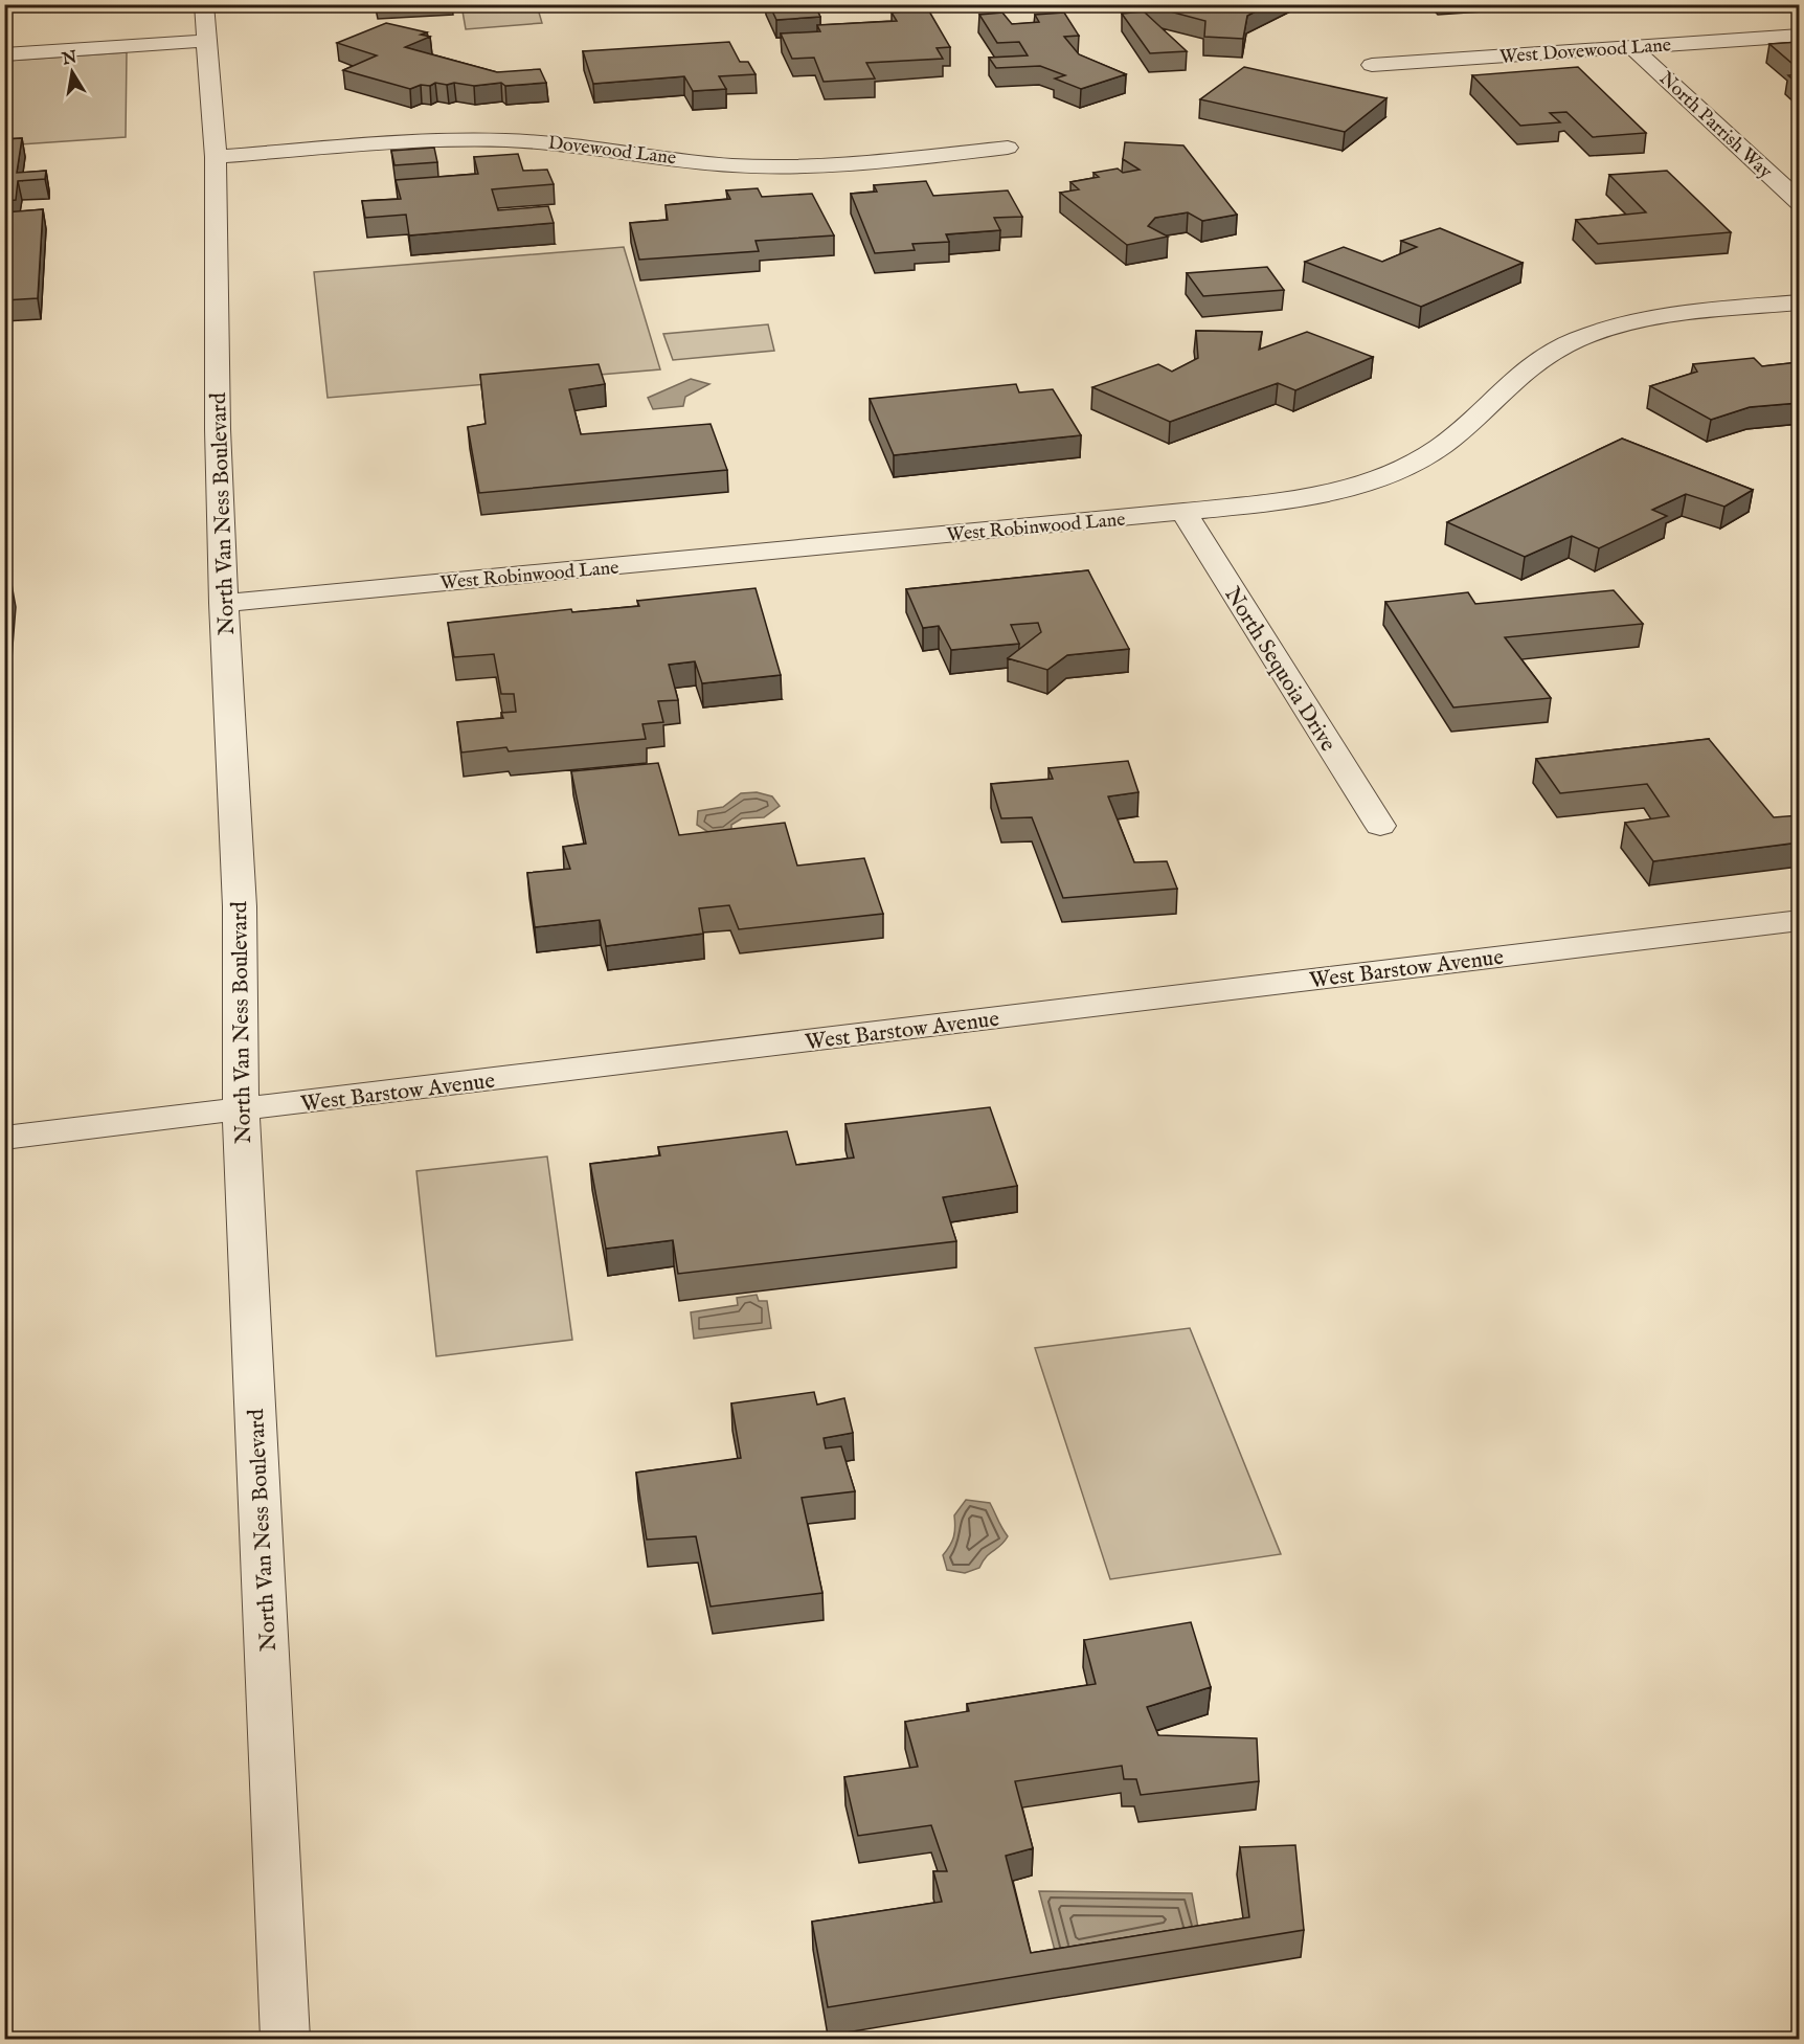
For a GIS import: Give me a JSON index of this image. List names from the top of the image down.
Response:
{
  "streets": {
    "street": [
      "West Dovewood Lane",
      "North Parrish Way",
      "Dovewood Lane",
      "North Van Ness Boulevard",
      "West Robinwood Lane",
      "North Sequoia Drive",
      "West Barstow Avenue"
    ]
  },
  "crossings": [
    ["West Dovewood Lane", "North Parrish Way"],
    ["Dovewood Lane", "North Van Ness Boulevard"],
    ["North Van Ness Boulevard", "West Robinwood Lane"],
    ["North Van Ness Boulevard", "West Barstow Avenue"],
    ["West Robinwood Lane", "North Sequoia Drive"]
  ],
  "north": "top"
}
